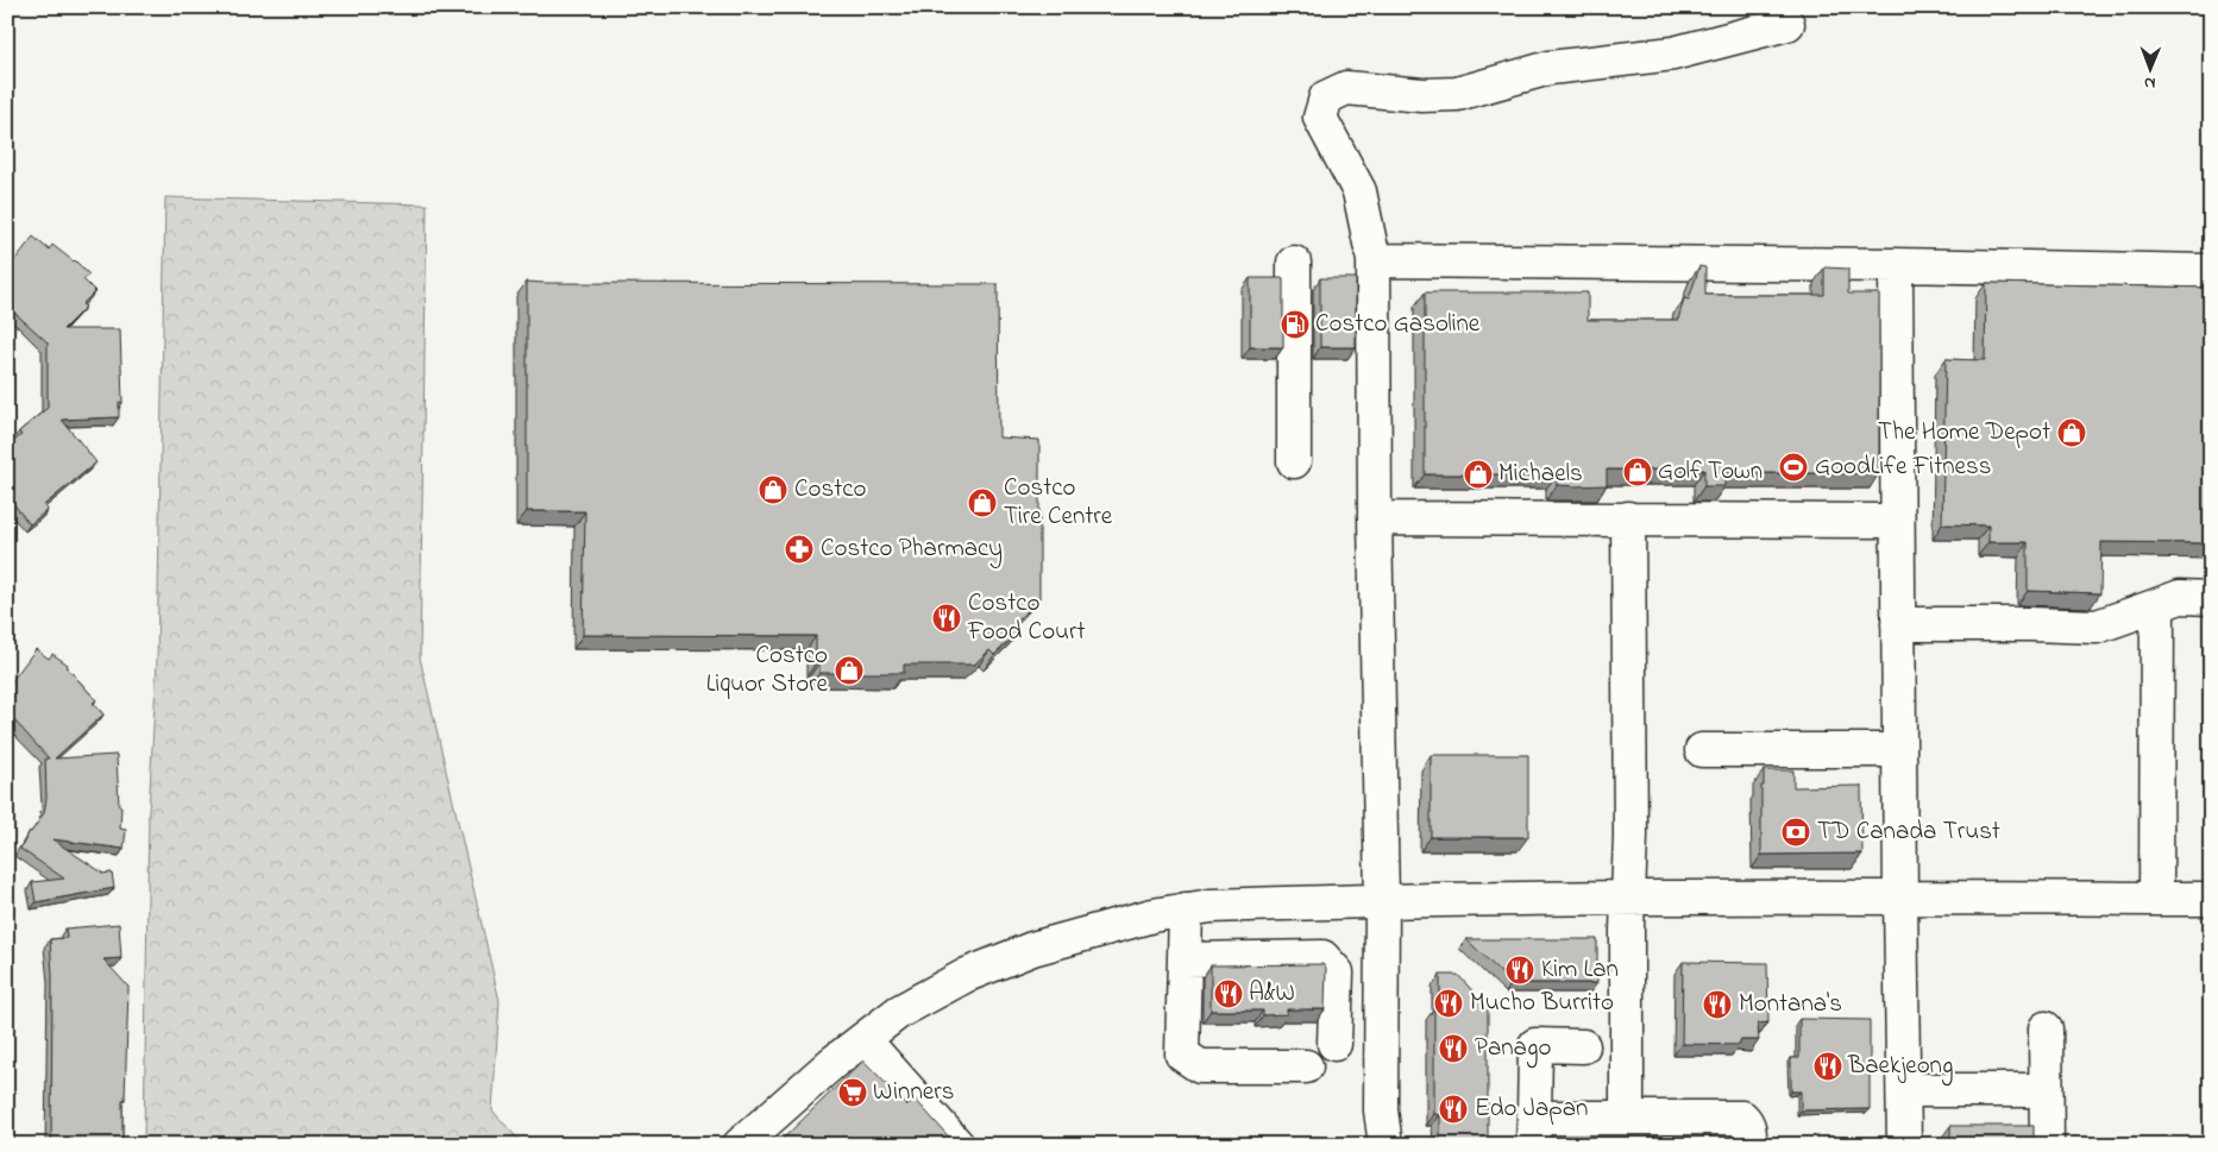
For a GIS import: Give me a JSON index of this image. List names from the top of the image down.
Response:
{
  "places": {
    "fuel station": ["Costco Gasoline"],
    "shop": [
      "The Home Depot",
      "Golf Town",
      "Michaels",
      "Costco",
      "Costco Tire Centre",
      "Costco Liquor Store"
    ],
    "sports": ["GoodLife Fitness"],
    "pharmacy": ["Costco Pharmacy"],
    "restaurant": [
      "Costco Food Court",
      "Kim Lan",
      "A&W",
      "Mucho Burrito",
      "Montana's",
      "Panago",
      "Baekjeong",
      "Edo Japan"
    ],
    "bank": ["TD Canada Trust"],
    "supermarket": ["Winners"]
  },
  "north": "bottom"
}
